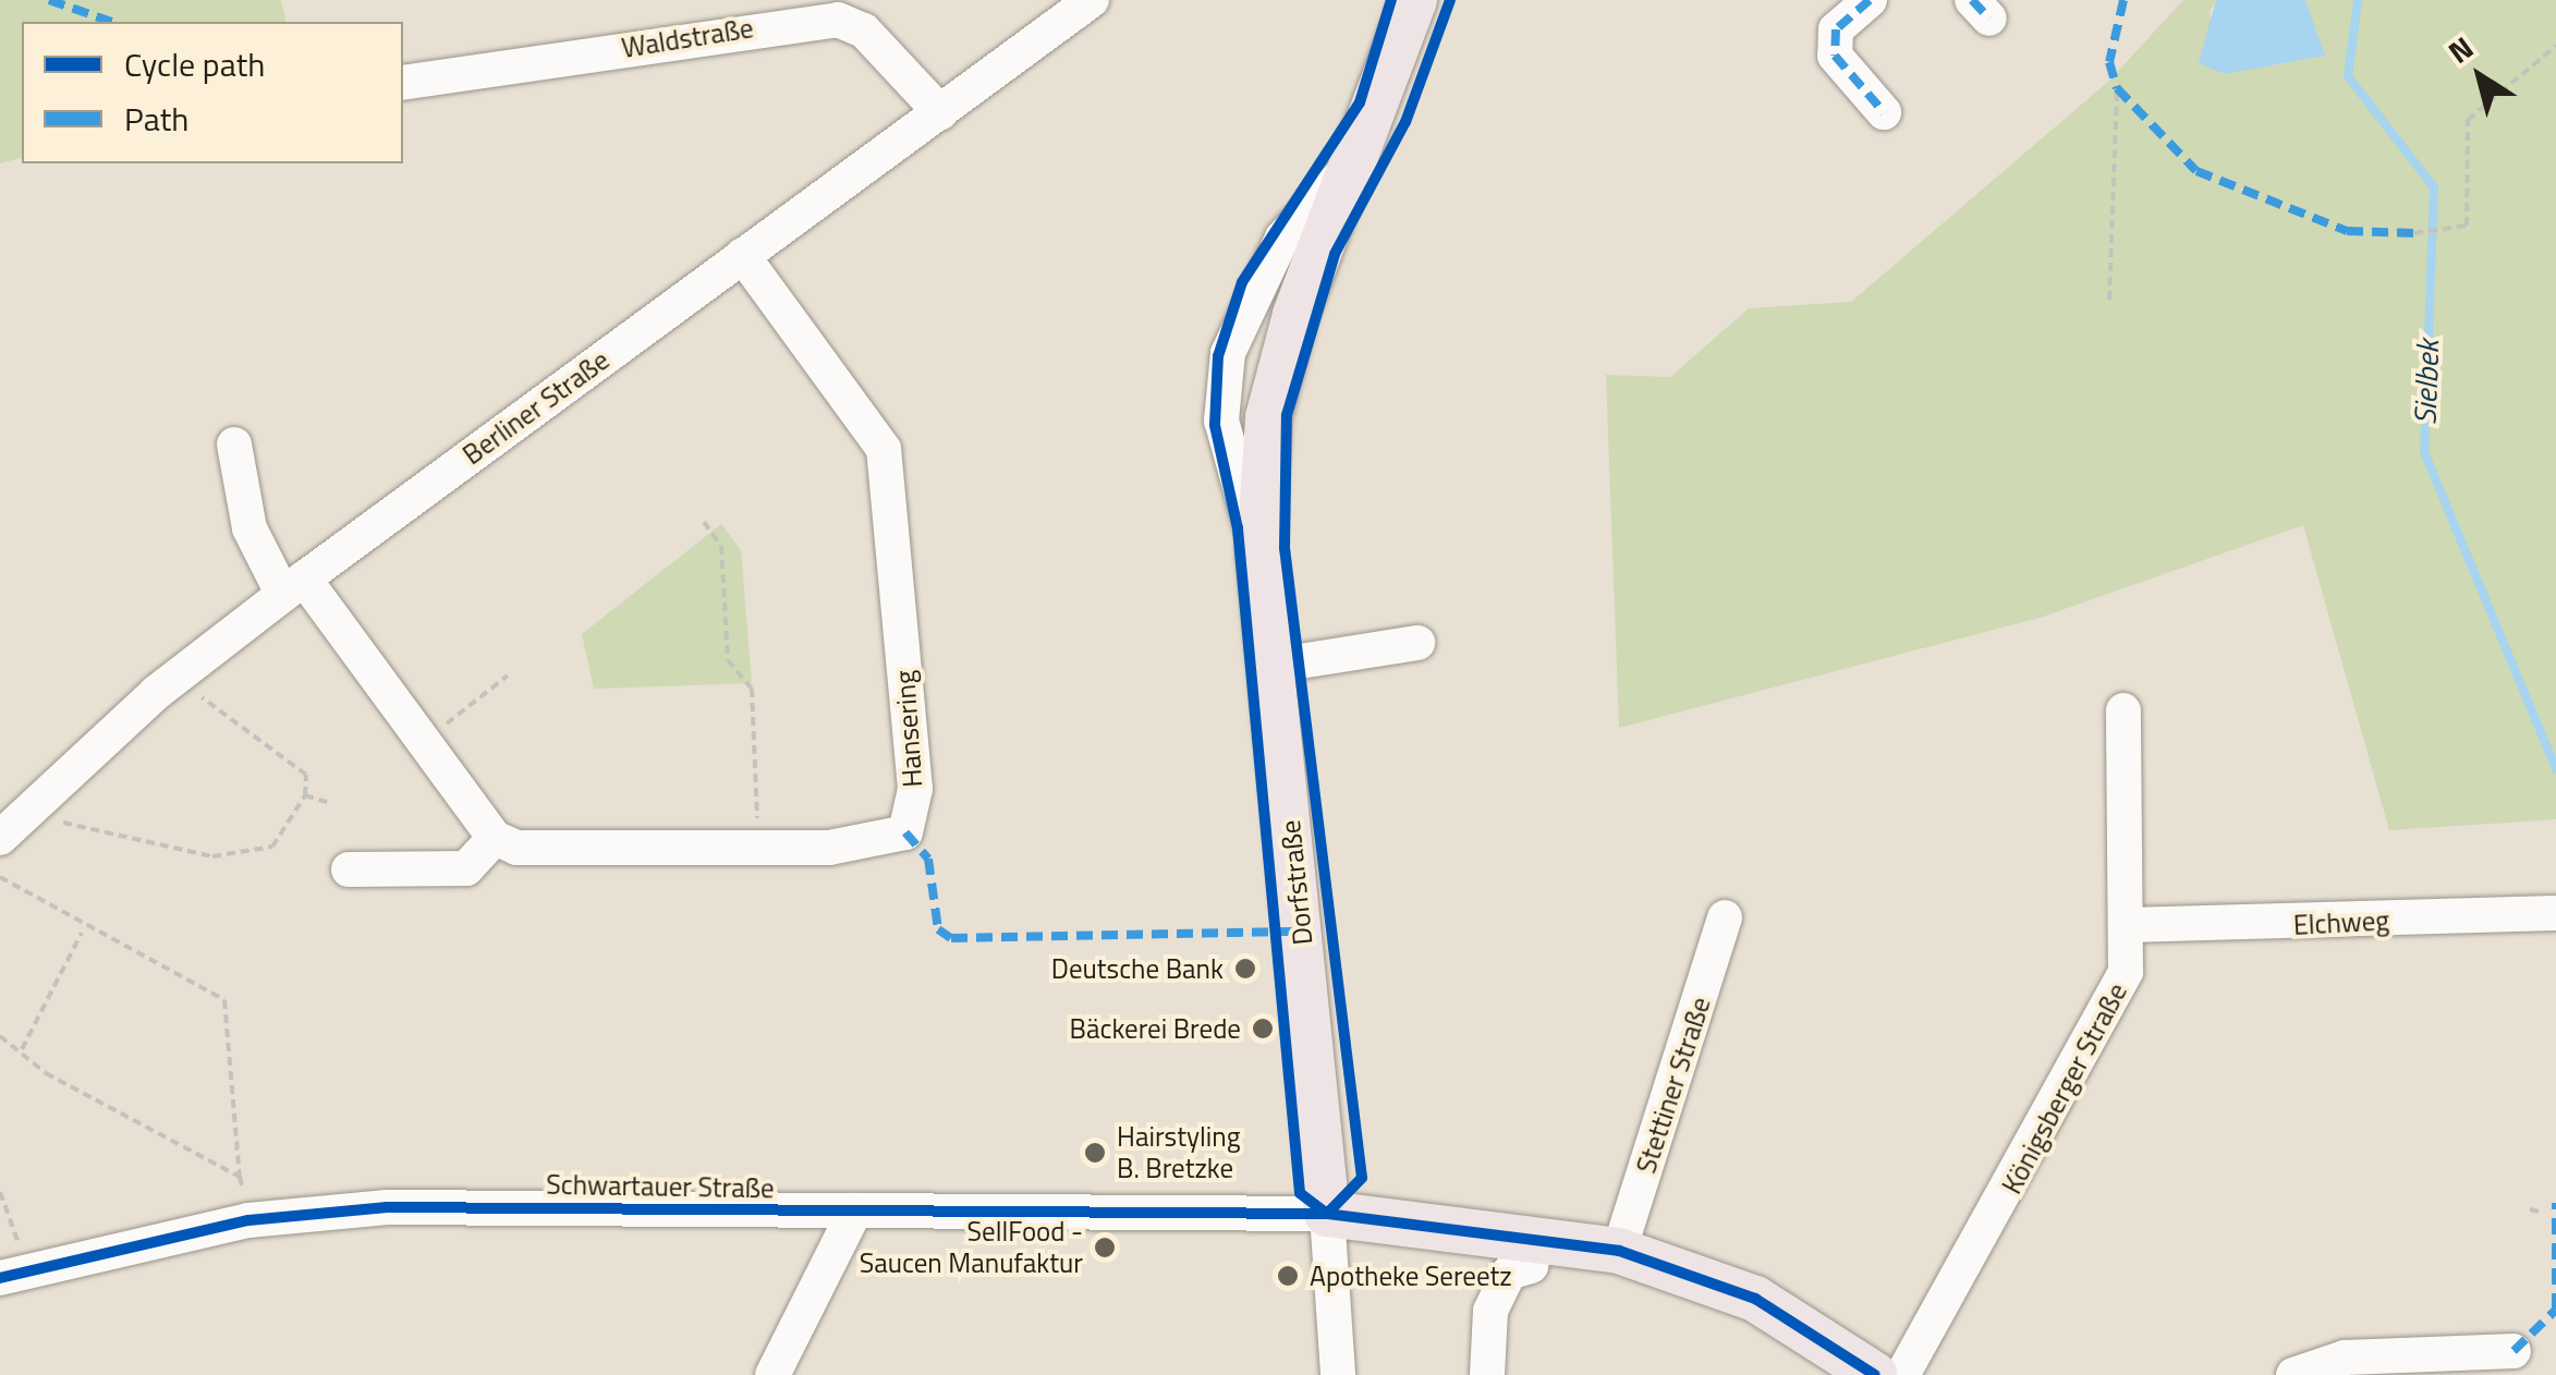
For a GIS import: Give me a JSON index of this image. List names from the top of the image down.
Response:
{
  "streets": {
    "main road": ["Dorfstraße"],
    "street": [
      "Waldstraße",
      "Berliner Straße",
      "Hansering",
      "Elchweg",
      "Stettiner Straße",
      "Königsberger Straße",
      "Schwartauer Straße"
    ]
  },
  "crossings": [
    ["Waldstraße", "Berliner Straße"],
    ["Berliner Straße", "Hansering"],
    ["Dorfstraße", "Schwartauer Straße"],
    ["Elchweg", "Königsberger Straße"]
  ],
  "water": ["Sielbek"],
  "places": [
    "Deutsche Bank",
    "Bäckerei Brede",
    "Hairstyling B. Bretzke",
    "SellFood - Saucen Manufaktur",
    "Apotheke Sereetz"
  ],
  "legend": ["Cycle path", "Path"],
  "north": "top left"
}
